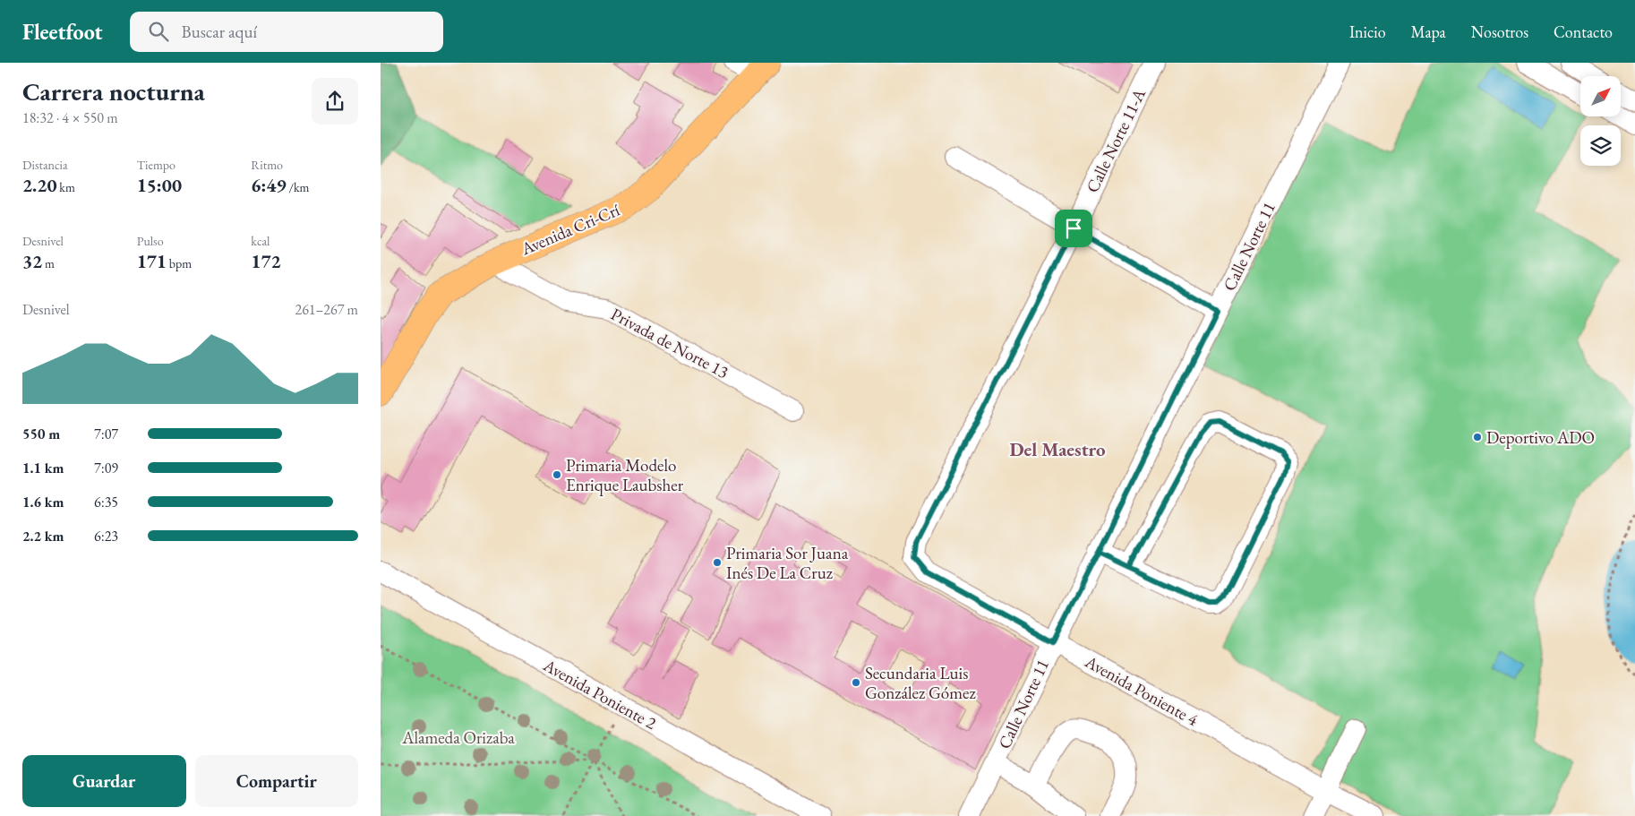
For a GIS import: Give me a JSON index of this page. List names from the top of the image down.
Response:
{
  "streets": {
    "main road": ["Avenida Cri-Crí"],
    "street": [
      "Calle Norte 11-A",
      "Calle Norte 11",
      "Privada de Norte 13",
      "Avenida Poniente 4",
      "Avenida Poniente 2"
    ]
  },
  "crossings": [
    ["Calle Norte 11-A", "Avenida Poniente 4"],
    ["Avenida Cri-Crí", "Privada de Norte 13"],
    ["Calle Norte 11", "Avenida Poniente 4"]
  ],
  "districts": ["Del Maestro"],
  "parks": ["Alameda Orizaba"],
  "places": [
    "Deportivo ADO",
    "Primaria Modelo Enrique Laubsher",
    "Primaria Sor Juana Inés De La Cruz",
    "Secundaria Luis González Gómez"
  ],
  "north": "top right",
  "page": {
    "header": "Fleetfoot",
    "search": "Buscar aquí",
    "nav": [
      "Inicio",
      "Mapa",
      "Nosotros",
      "Contacto"
    ],
    "heading": ["Carrera nocturna", "18:32 · 4 × 550 m"],
    "stats": [
      ["Distancia", "2.20 km"],
      ["Tiempo", "15:00"],
      ["Ritmo", "6:49 /km"],
      ["Desnivel", "32 m"],
      ["Pulso", "171 bpm"],
      ["kcal", "172"]
    ],
    "chart": ["Desnivel", "261–267 m"],
    "list": [
      {
        "name": "550 m",
        "note": "7:07"
      },
      {
        "name": "1.1 km",
        "note": "7:09"
      },
      {
        "name": "1.6 km",
        "note": "6:35"
      },
      {
        "name": "2.2 km",
        "note": "6:23"
      }
    ],
    "buttons": ["Guardar", "Compartir"]
  }
}
